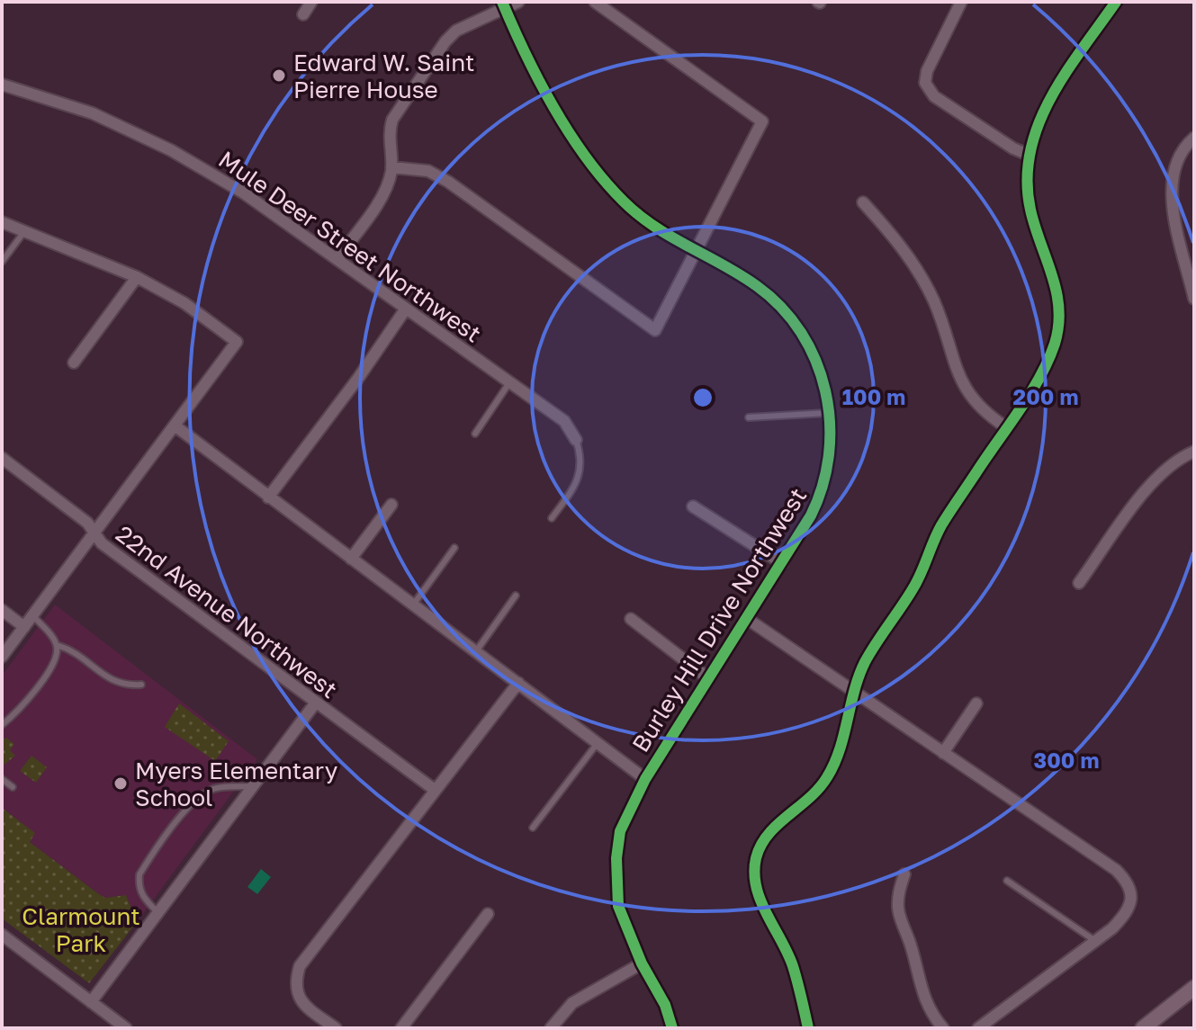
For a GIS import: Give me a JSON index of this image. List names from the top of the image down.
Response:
{
  "streets": {
    "street": ["Mule Deer Street Northwest", "22nd Avenue Northwest", "Burley Hill Drive Northwest"]
  },
  "parks": ["Clarmount Park"],
  "places": ["Edward W. Saint Pierre House", "Myers Elementary School"],
  "rings": ["100 m", "200 m", "300 m"]
}
